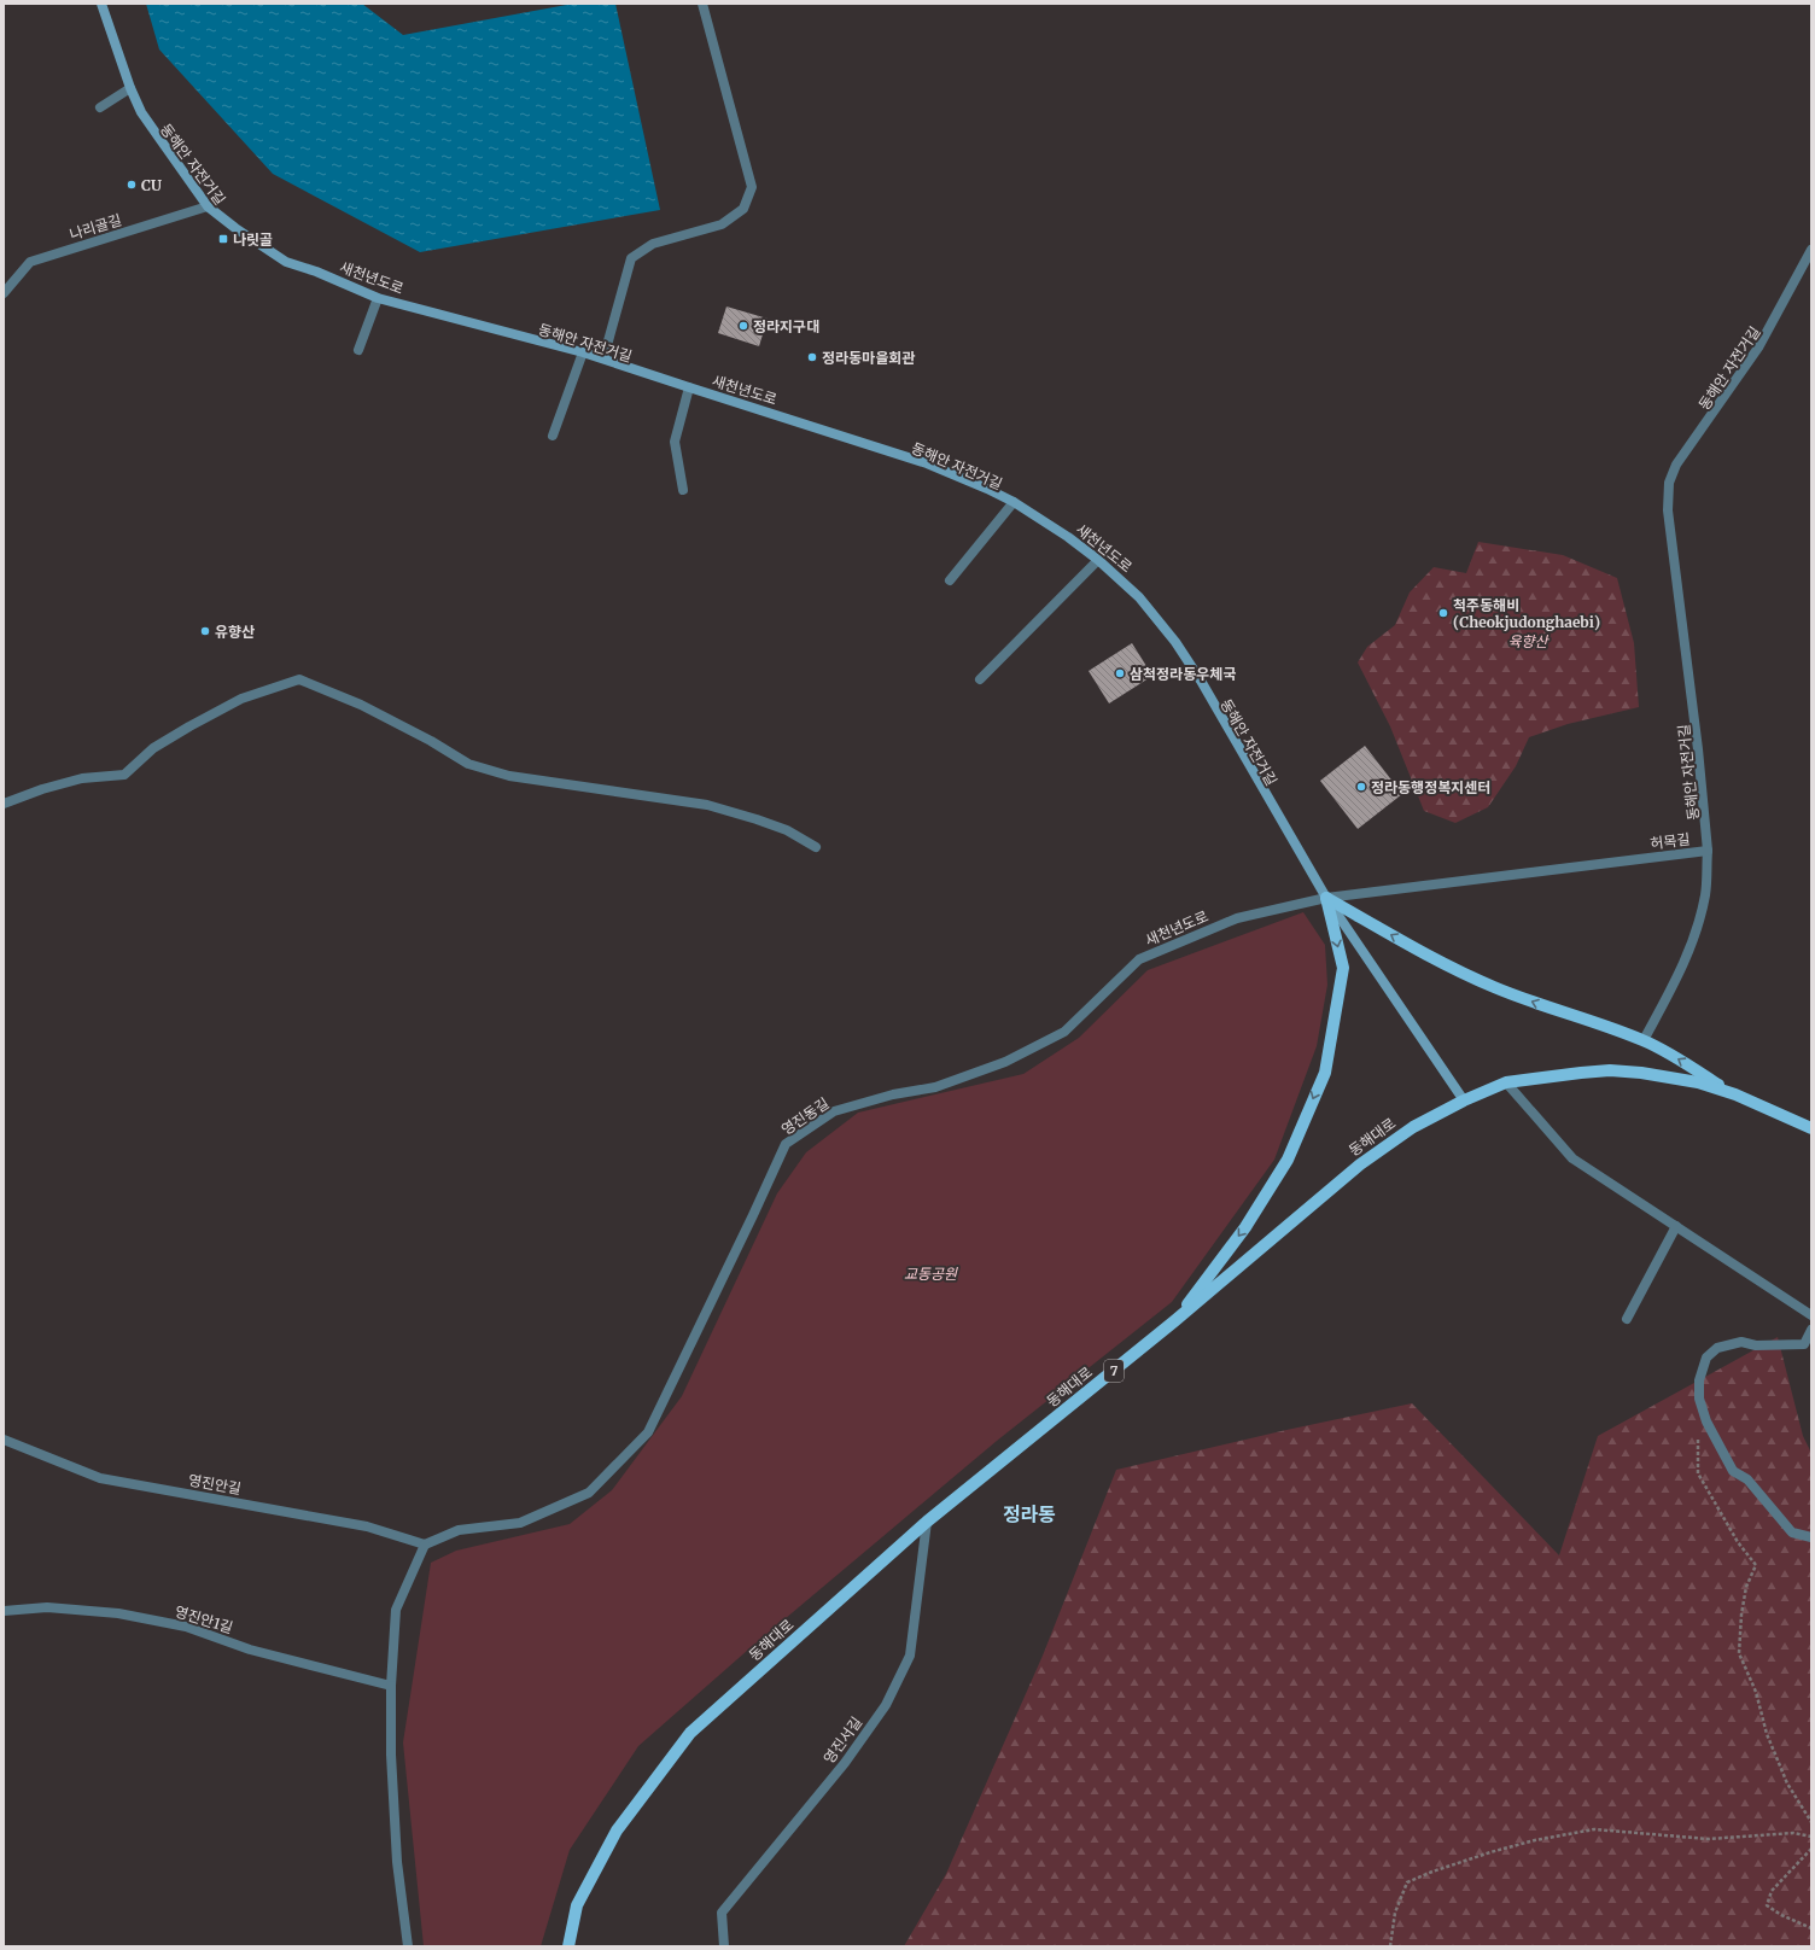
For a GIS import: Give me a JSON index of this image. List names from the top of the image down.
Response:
{
  "streets": {
    "main road": ["동해대로", "7"],
    "street": [
      "나리골길",
      "새천년도로",
      "허목길",
      "영진동길",
      "영진안길",
      "영진안1길",
      "영진서길"
    ]
  },
  "crossings": [
    ["나리골길", "새천년도로"],
    ["새천년도로", "허목길"],
    ["새천년도로", "영진동길"],
    ["새천년도로", "동해대로"],
    ["영진동길", "영진안길"],
    ["동해대로", "영진서길"]
  ],
  "districts": ["정라동"],
  "parks": ["육향산", "교동공원"],
  "places": {
    "other": [
      "CU",
      "정라지구대",
      "정라동마을회관",
      "척주동해비 (Cheokjudonghaebi)",
      "유향산",
      "삼척정라동우체국",
      "정라동행정복지센터"
    ],
    "transit": ["나릿골"]
  }
}
